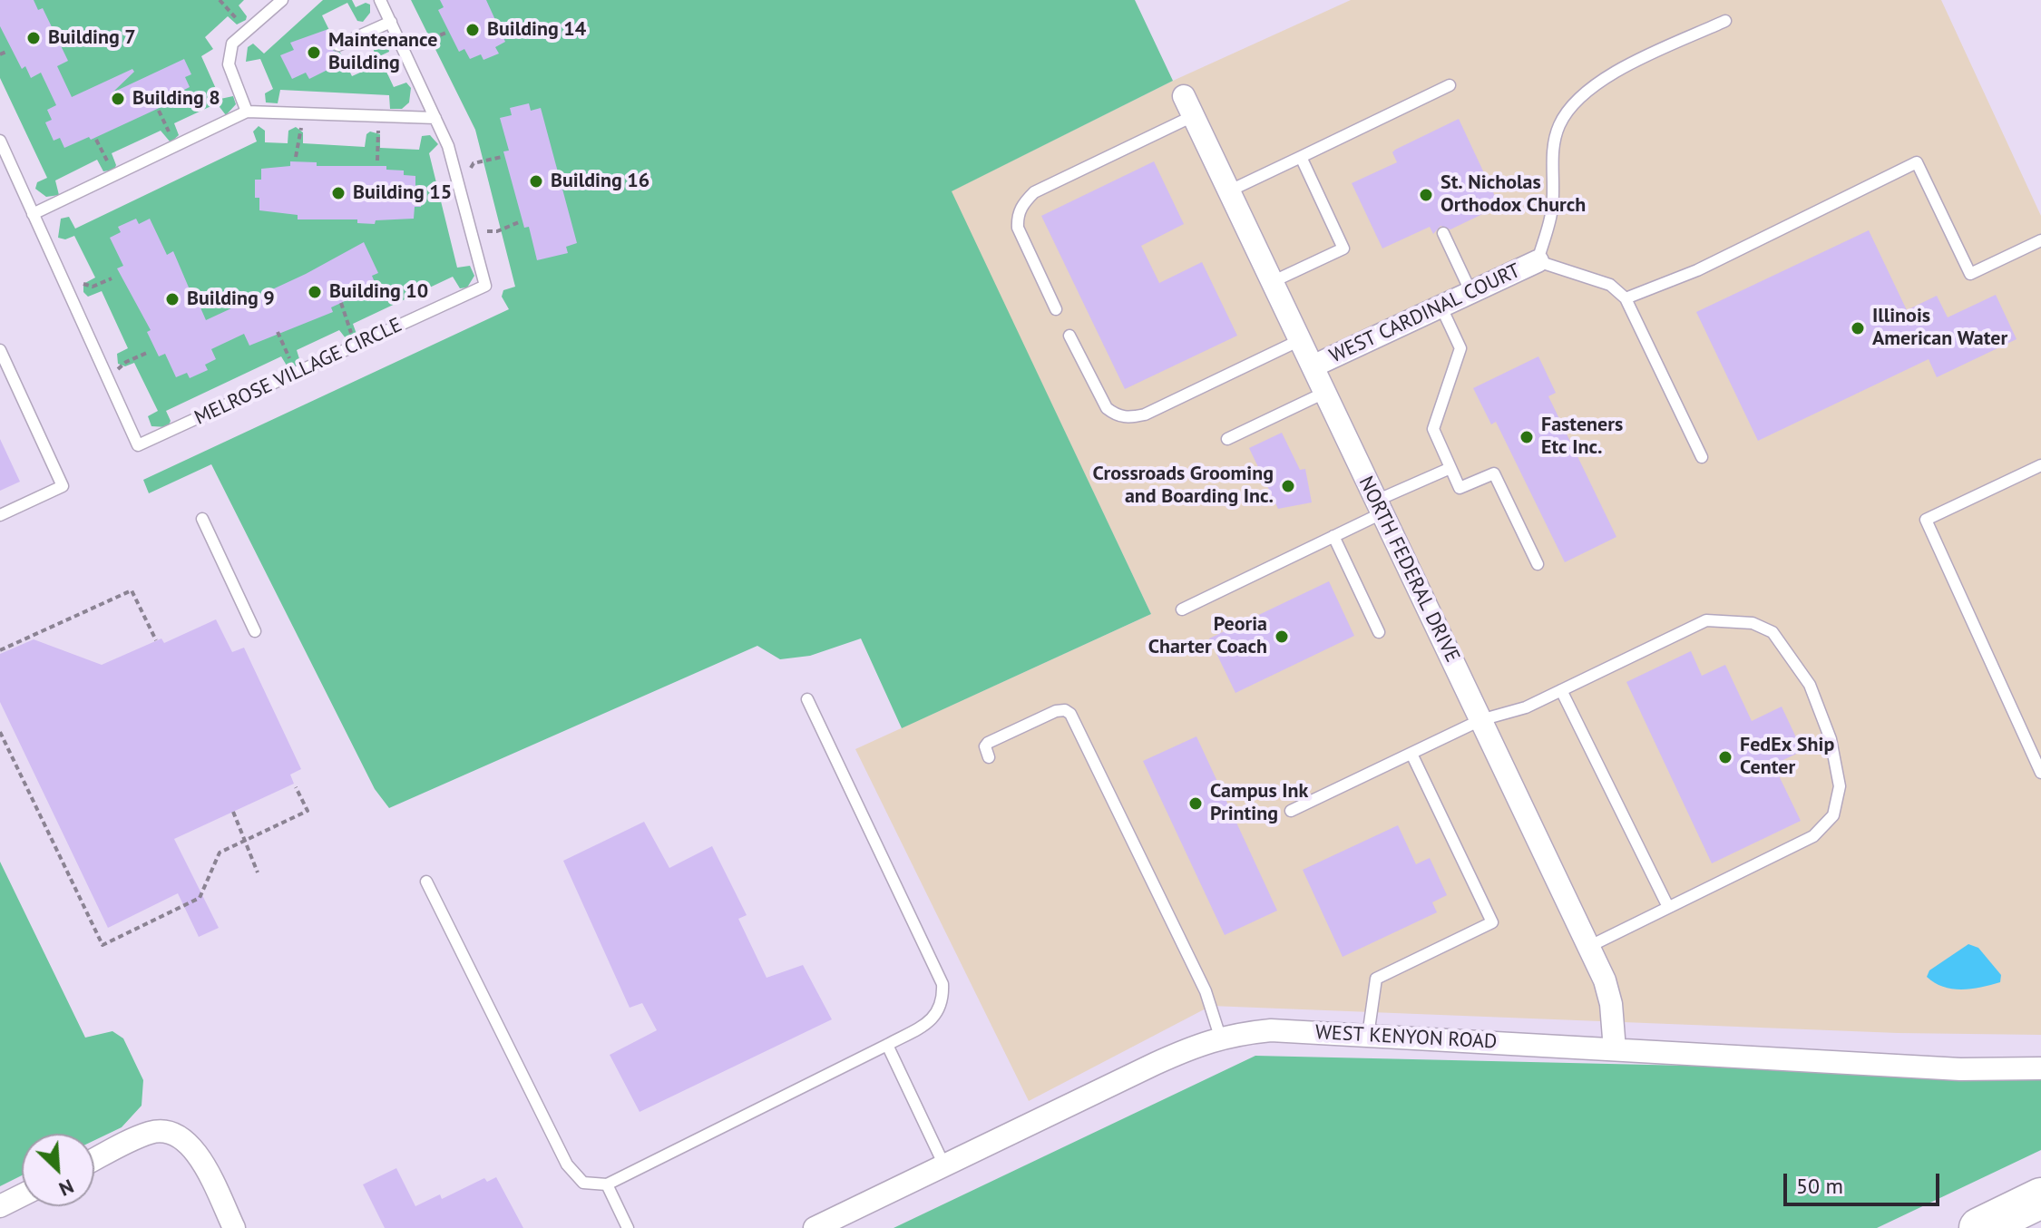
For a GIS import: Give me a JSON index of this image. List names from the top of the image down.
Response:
{
  "streets": {
    "street": ["WEST CARDINAL COURT", "NORTH FEDERAL DRIVE", "WEST KENYON ROAD"],
    "lane": ["MELROSE VILLAGE CIRCLE"]
  },
  "crossings": [
    ["WEST CARDINAL COURT", "NORTH FEDERAL DRIVE"],
    ["NORTH FEDERAL DRIVE", "WEST KENYON ROAD"]
  ],
  "places": [
    "Building 14",
    "Building 7",
    "Maintenance Building",
    "Building 8",
    "Building 16",
    "Building 15",
    "St. Nicholas Orthodox Church",
    "Building 10",
    "Building 9",
    "Illinois American Water",
    "Fasteners Etc Inc.",
    "Crossroads Grooming and Boarding Inc.",
    "Peoria Charter Coach",
    "FedEx Ship Center",
    "Campus Ink Printing"
  ],
  "scale_bar": "50 m",
  "north": "bottom right"
}
